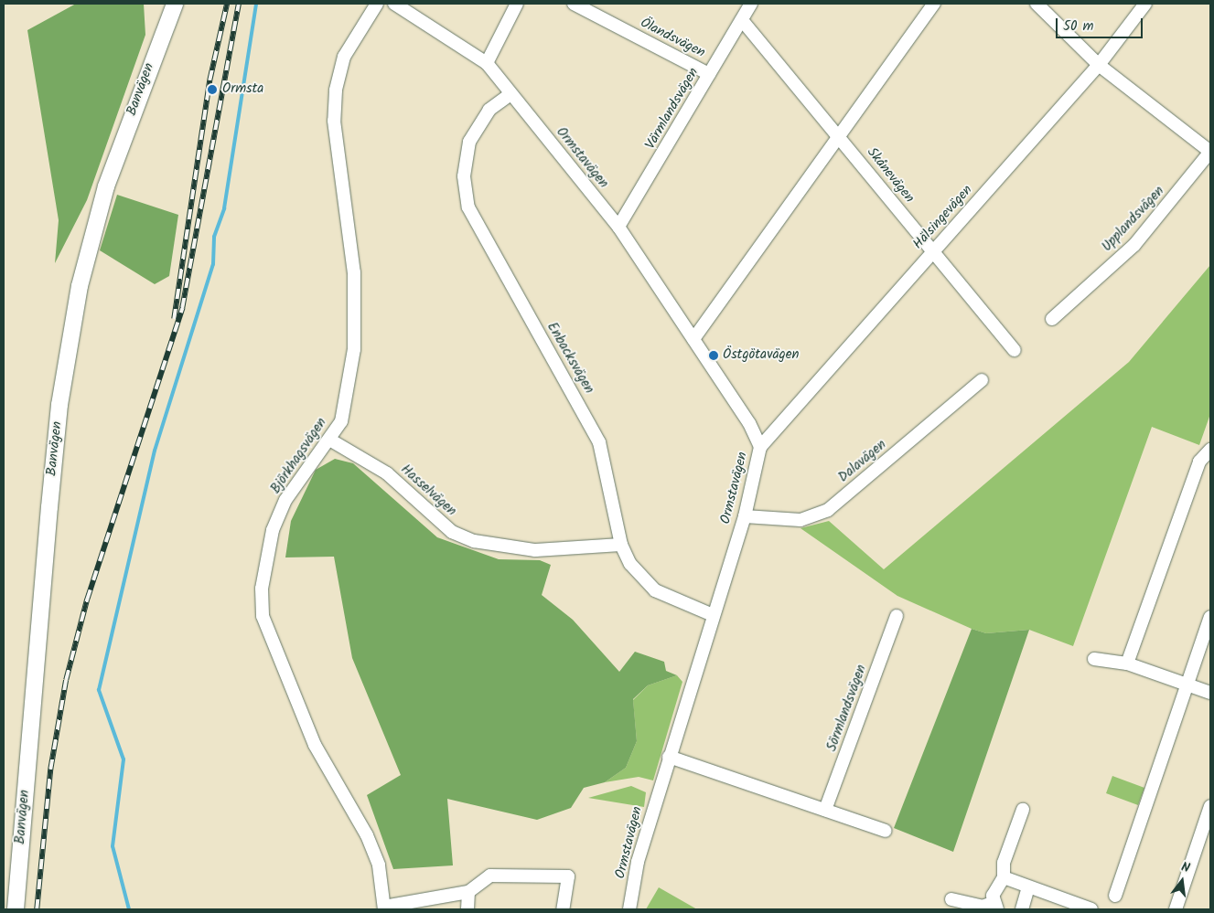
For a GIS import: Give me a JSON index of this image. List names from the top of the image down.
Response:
{
  "streets": {
    "street": [
      "Ölandsvägen",
      "Banvägen",
      "Värmlandsvägen",
      "Ormstavägen",
      "Skånevägen",
      "Hälsingevägen",
      "Upplandsvägen",
      "Enbacksvägen",
      "Björkhagsvägen",
      "Dalavägen",
      "Hasselvägen",
      "Sörmlandsvägen"
    ]
  },
  "crossings": [
    ["Ölandsvägen", "Värmlandsvägen"],
    ["Värmlandsvägen", "Ormstavägen"],
    ["Värmlandsvägen", "Skånevägen"],
    ["Ormstavägen", "Hälsingevägen"],
    ["Ormstavägen", "Enbacksvägen"],
    ["Ormstavägen", "Dalavägen"],
    ["Skånevägen", "Hälsingevägen"],
    ["Hälsingevägen", "Upplandsvägen"],
    ["Enbacksvägen", "Hasselvägen"],
    ["Björkhagsvägen", "Hasselvägen"]
  ],
  "places": ["Ormsta", "Östgötavägen"],
  "scale_bar": "50 m",
  "north": "top"
}
